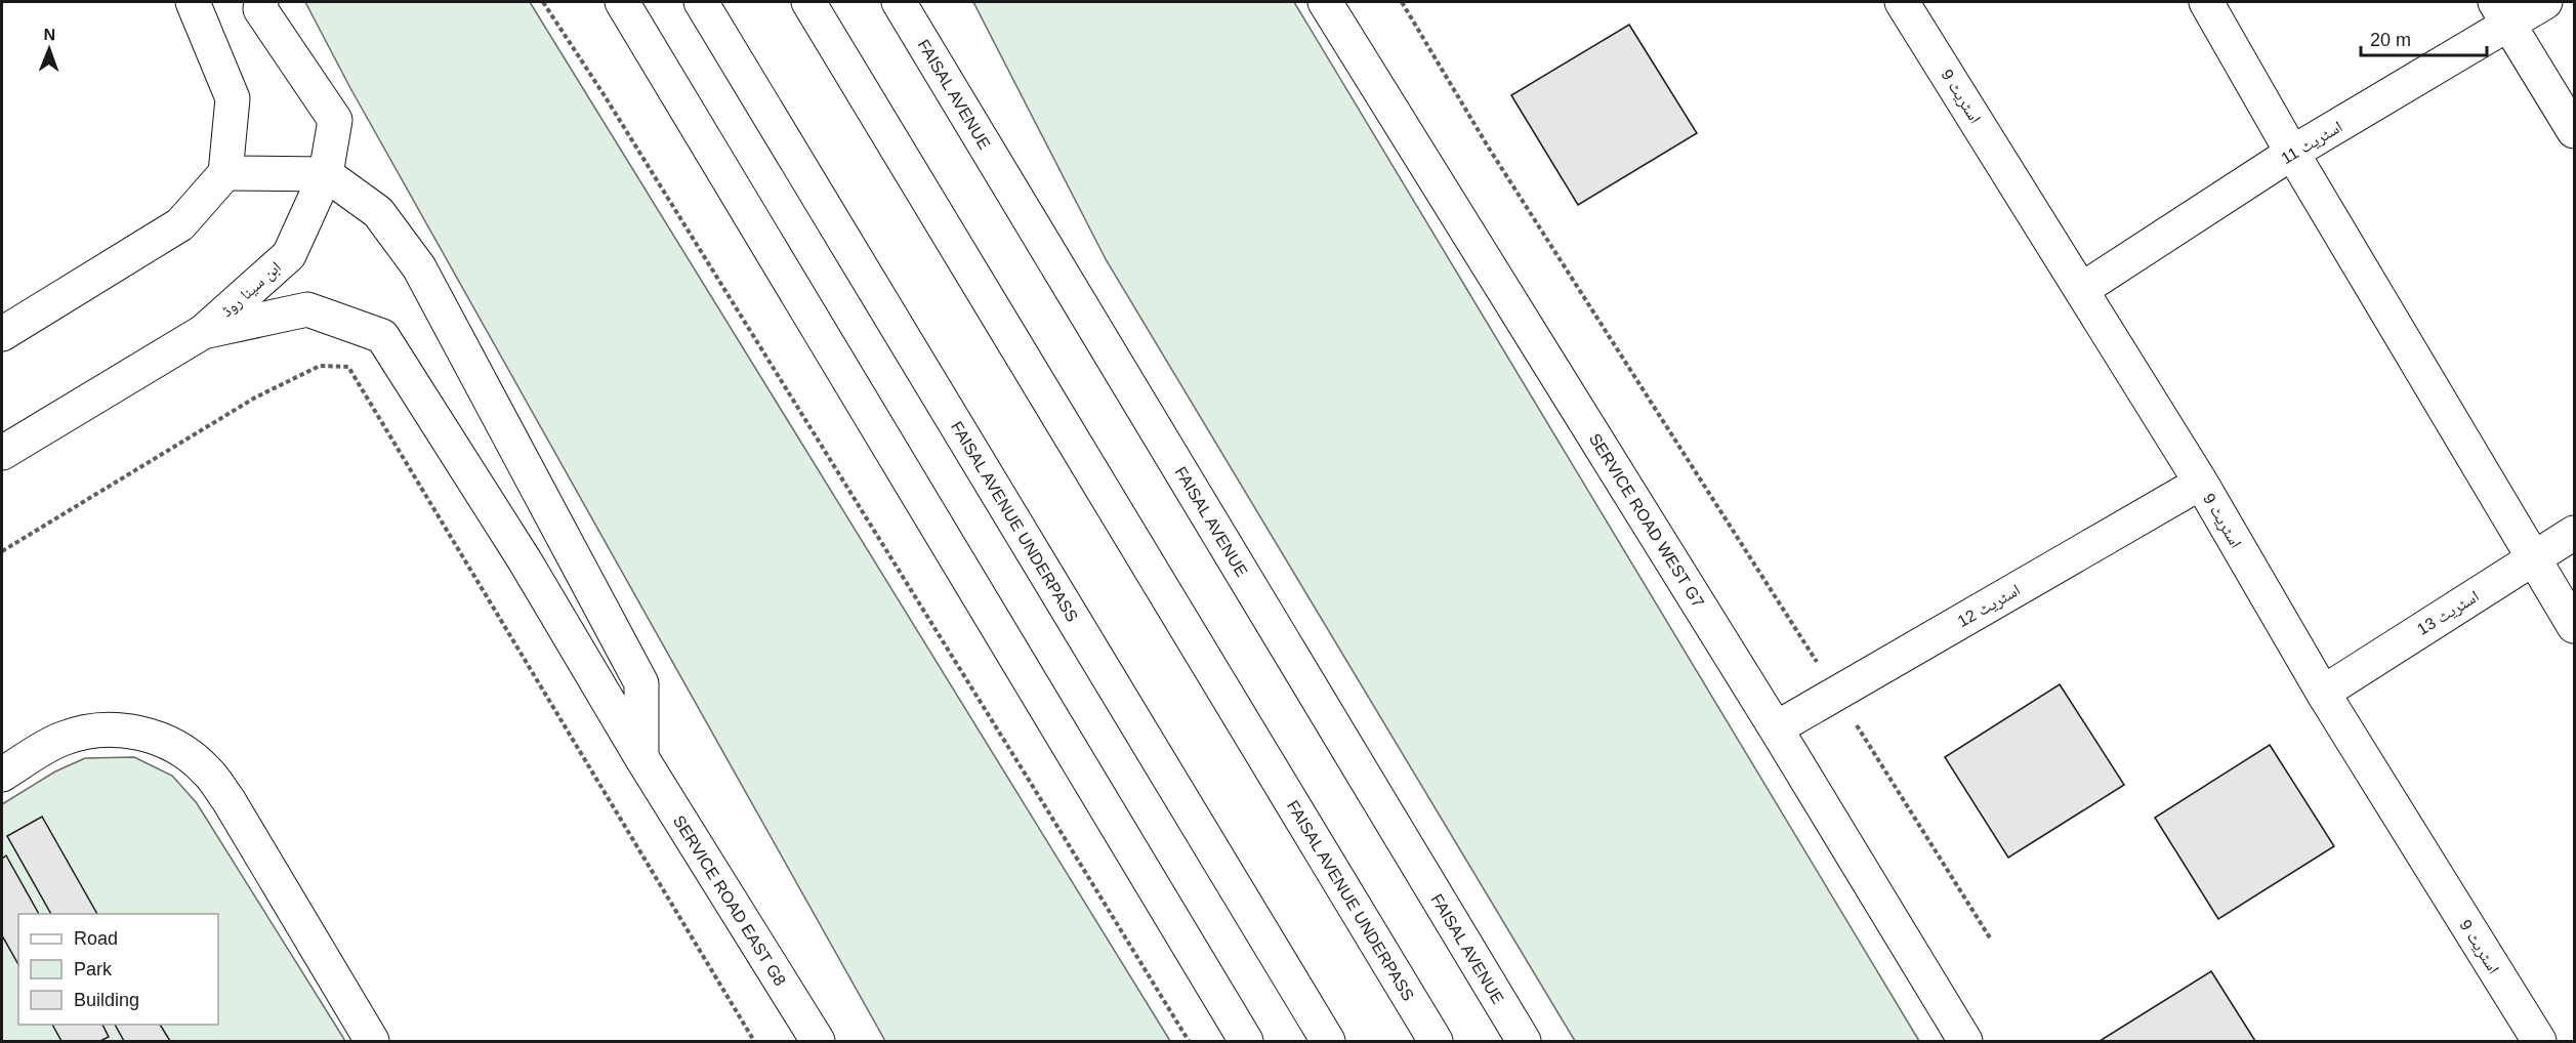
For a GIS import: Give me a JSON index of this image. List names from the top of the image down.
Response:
{
  "streets": {
    "street": [
      "FAISAL AVENUE",
      "اسٹریٹ 9",
      "اسٹریٹ 11",
      "ابن سینا روڈ",
      "SERVICE ROAD WEST G7",
      "FAISAL AVENUE UNDERPASS",
      "اسٹریٹ 12",
      "اسٹریٹ 13",
      "SERVICE ROAD EAST G8"
    ]
  },
  "crossings": [
    ["اسٹریٹ 9", "اسٹریٹ 11"],
    ["اسٹریٹ 9", "اسٹریٹ 12"],
    ["اسٹریٹ 9", "اسٹریٹ 13"],
    ["ابن سینا روڈ", "SERVICE ROAD EAST G8"],
    ["SERVICE ROAD WEST G7", "اسٹریٹ 12"]
  ],
  "legend": ["Road", "Park", "Building"],
  "scale_bar": "20 m",
  "north": "top"
}
